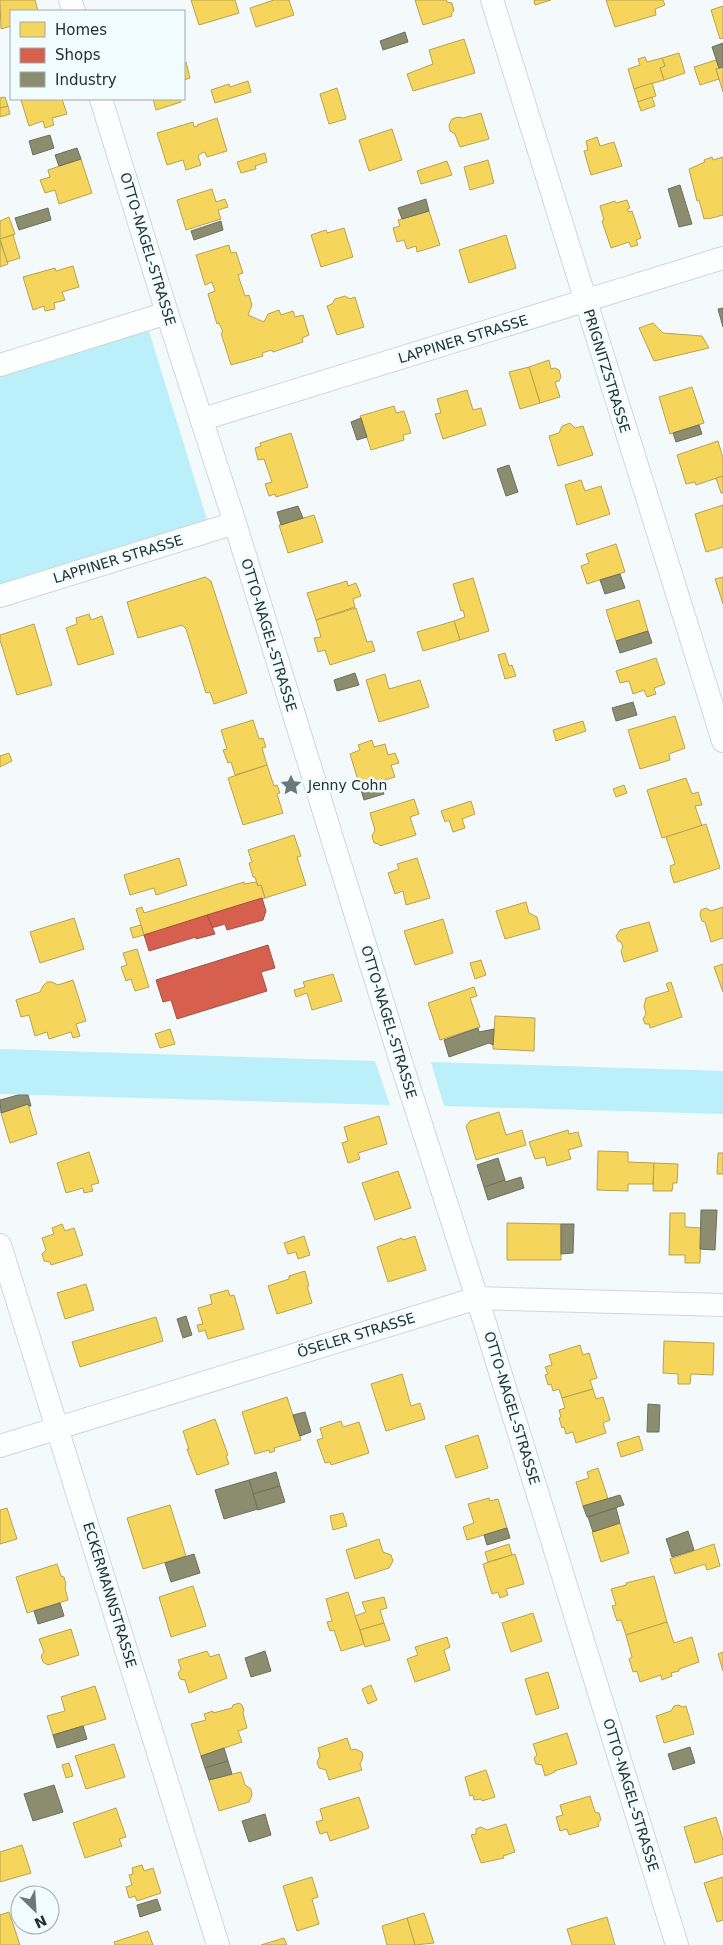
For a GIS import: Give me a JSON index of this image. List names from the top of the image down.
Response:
{
  "streets": {
    "street": [
      "OTTO-NAGEL-STRASSE",
      "LAPPINER STRASSE",
      "PRIGNITZSTRASSE",
      "ÖSELER STRASSE",
      "ECKERMANNSTRASSE"
    ]
  },
  "crossings": [
    ["OTTO-NAGEL-STRASSE", "LAPPINER STRASSE"],
    ["OTTO-NAGEL-STRASSE", "ÖSELER STRASSE"],
    ["LAPPINER STRASSE", "PRIGNITZSTRASSE"],
    ["ÖSELER STRASSE", "ECKERMANNSTRASSE"]
  ],
  "places": {
    "place": ["Jenny Cohn"]
  },
  "legend": ["Homes", "Shops", "Industry"],
  "north": "bottom right"
}
